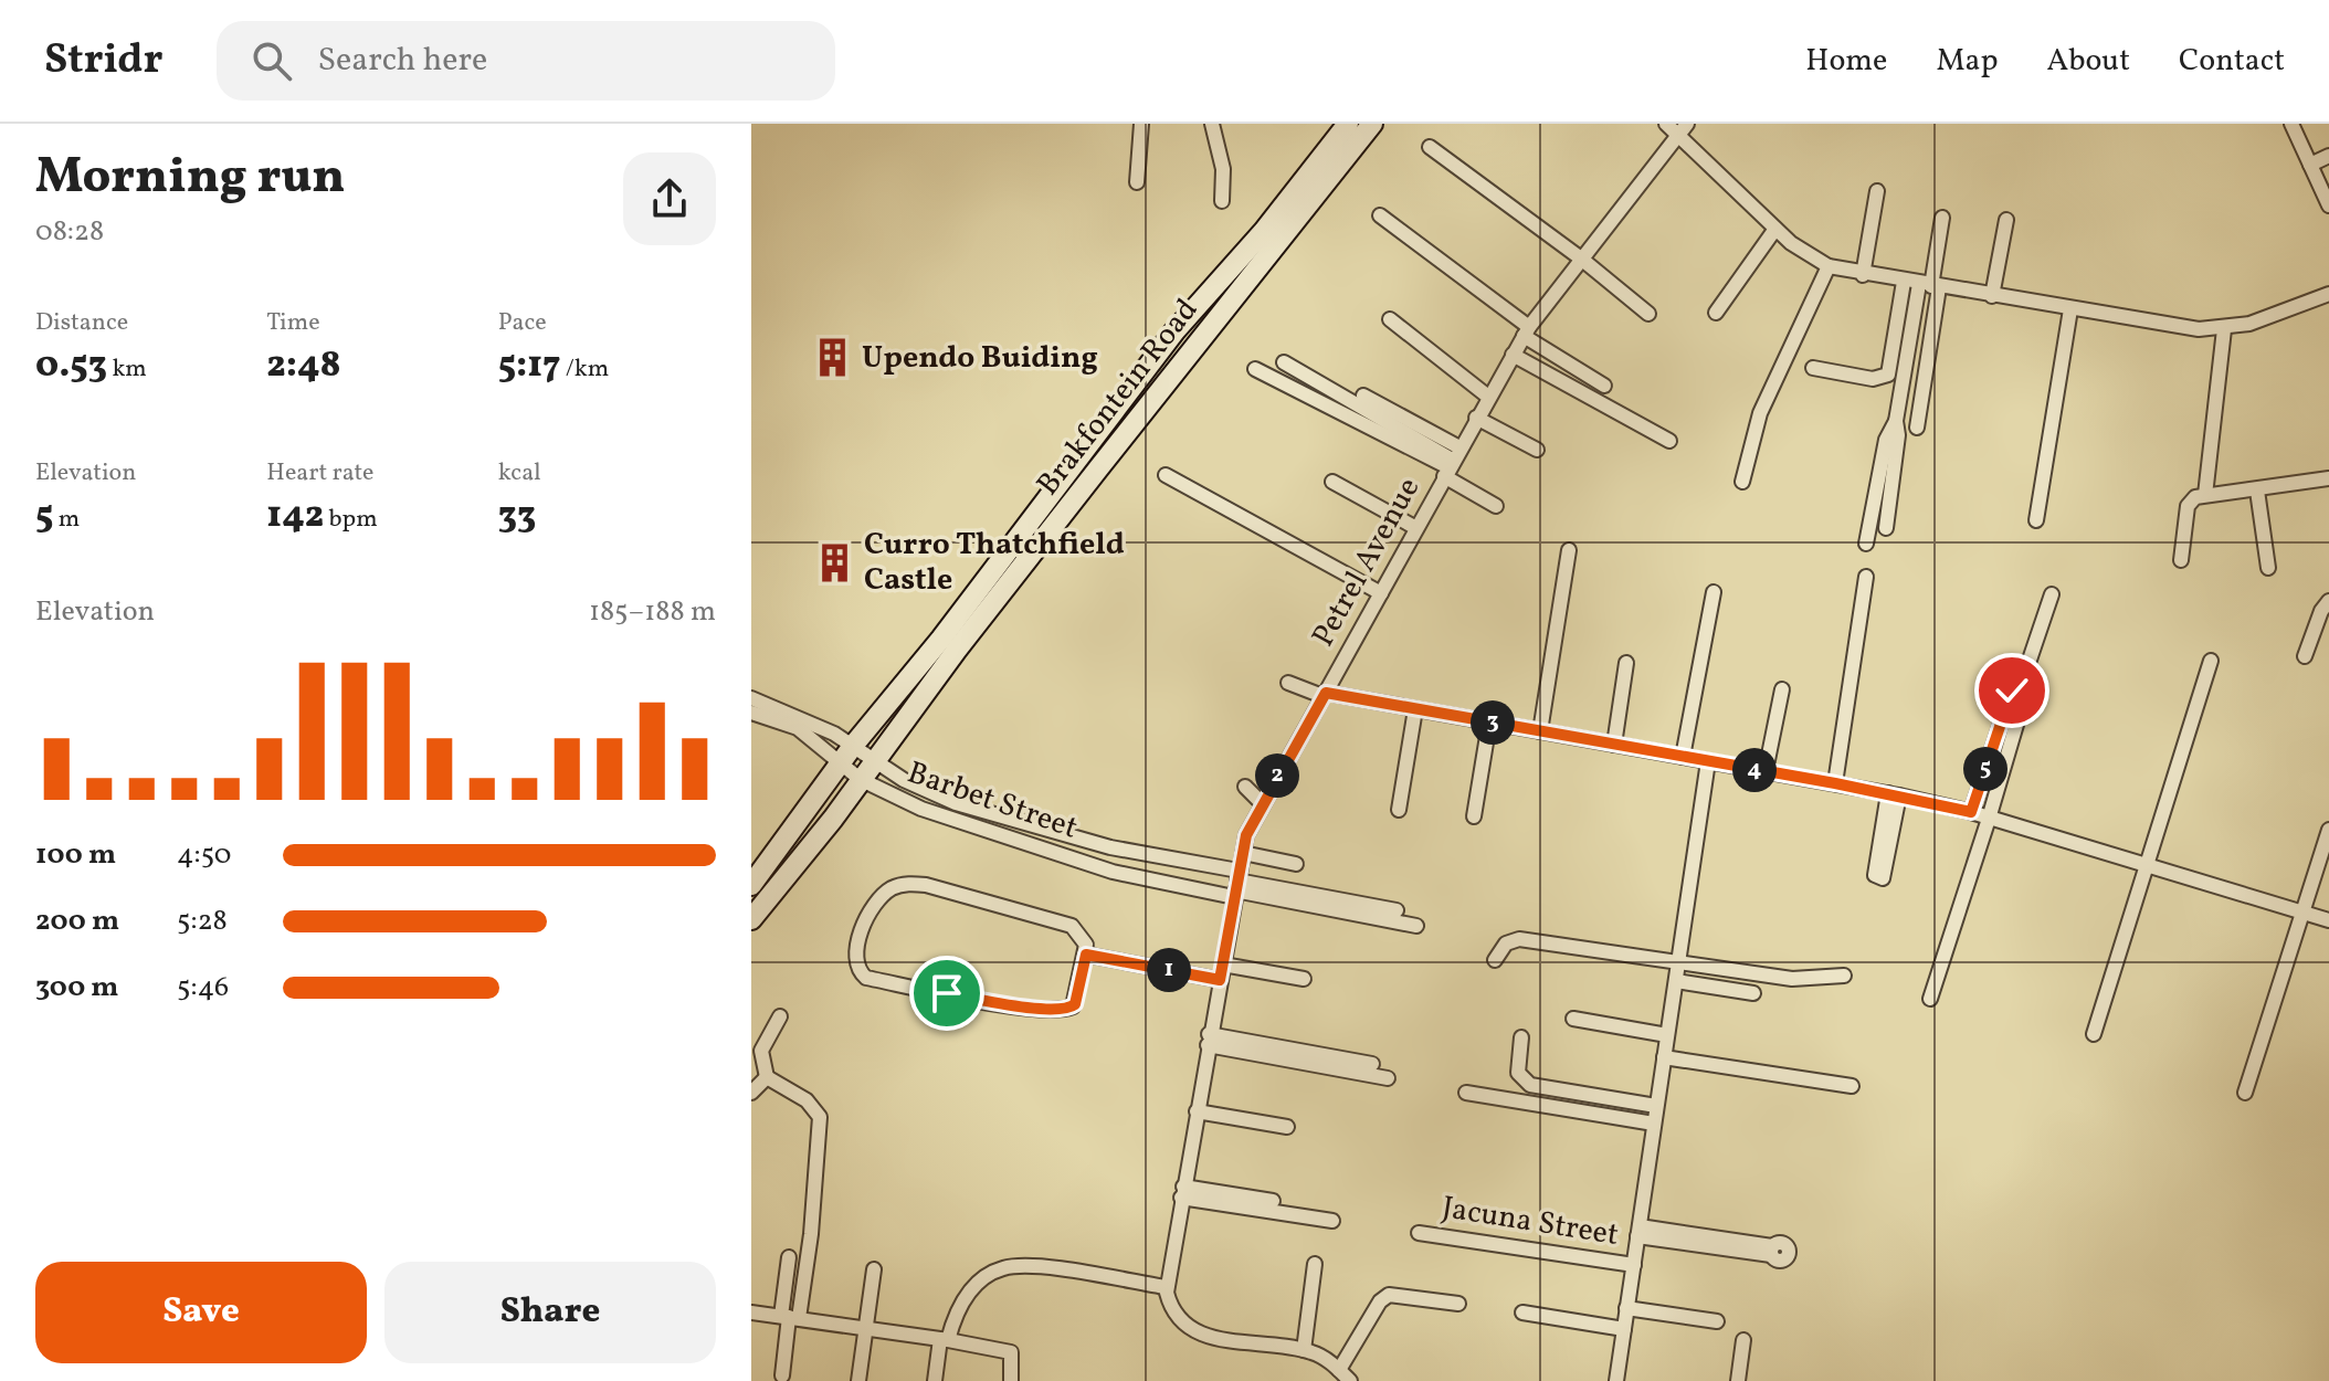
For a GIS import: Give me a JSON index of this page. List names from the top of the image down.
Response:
{
  "streets": {
    "street": [
      "Brakfontein Road",
      "Petrel Avenue",
      "Barbet Street",
      "Jacuna Street"
    ]
  },
  "crossings": [
    ["Brakfontein Road", "Barbet Street"],
    ["Petrel Avenue", "Barbet Street"]
  ],
  "places": {
    "building": ["Upendo Buiding", "Curro Thatchfield Castle"]
  },
  "page": {
    "header": "Stridr",
    "search": "Search here",
    "nav": [
      "Home",
      "Map",
      "About",
      "Contact"
    ],
    "heading": ["Morning run", "08:28"],
    "stats": [
      ["Distance", "0.53 km"],
      ["Time", "2:48"],
      ["Pace", "5:17 /km"],
      ["Elevation", "5 m"],
      ["Heart rate", "142 bpm"],
      ["kcal", "33"]
    ],
    "chart": ["Elevation", "185–188 m"],
    "pins": [
      "3",
      "5",
      "4",
      "2",
      "1"
    ],
    "list": [
      {
        "name": "100 m",
        "note": "4:50"
      },
      {
        "name": "200 m",
        "note": "5:28"
      },
      {
        "name": "300 m",
        "note": "5:46"
      }
    ],
    "buttons": ["Save", "Share"]
  }
}
